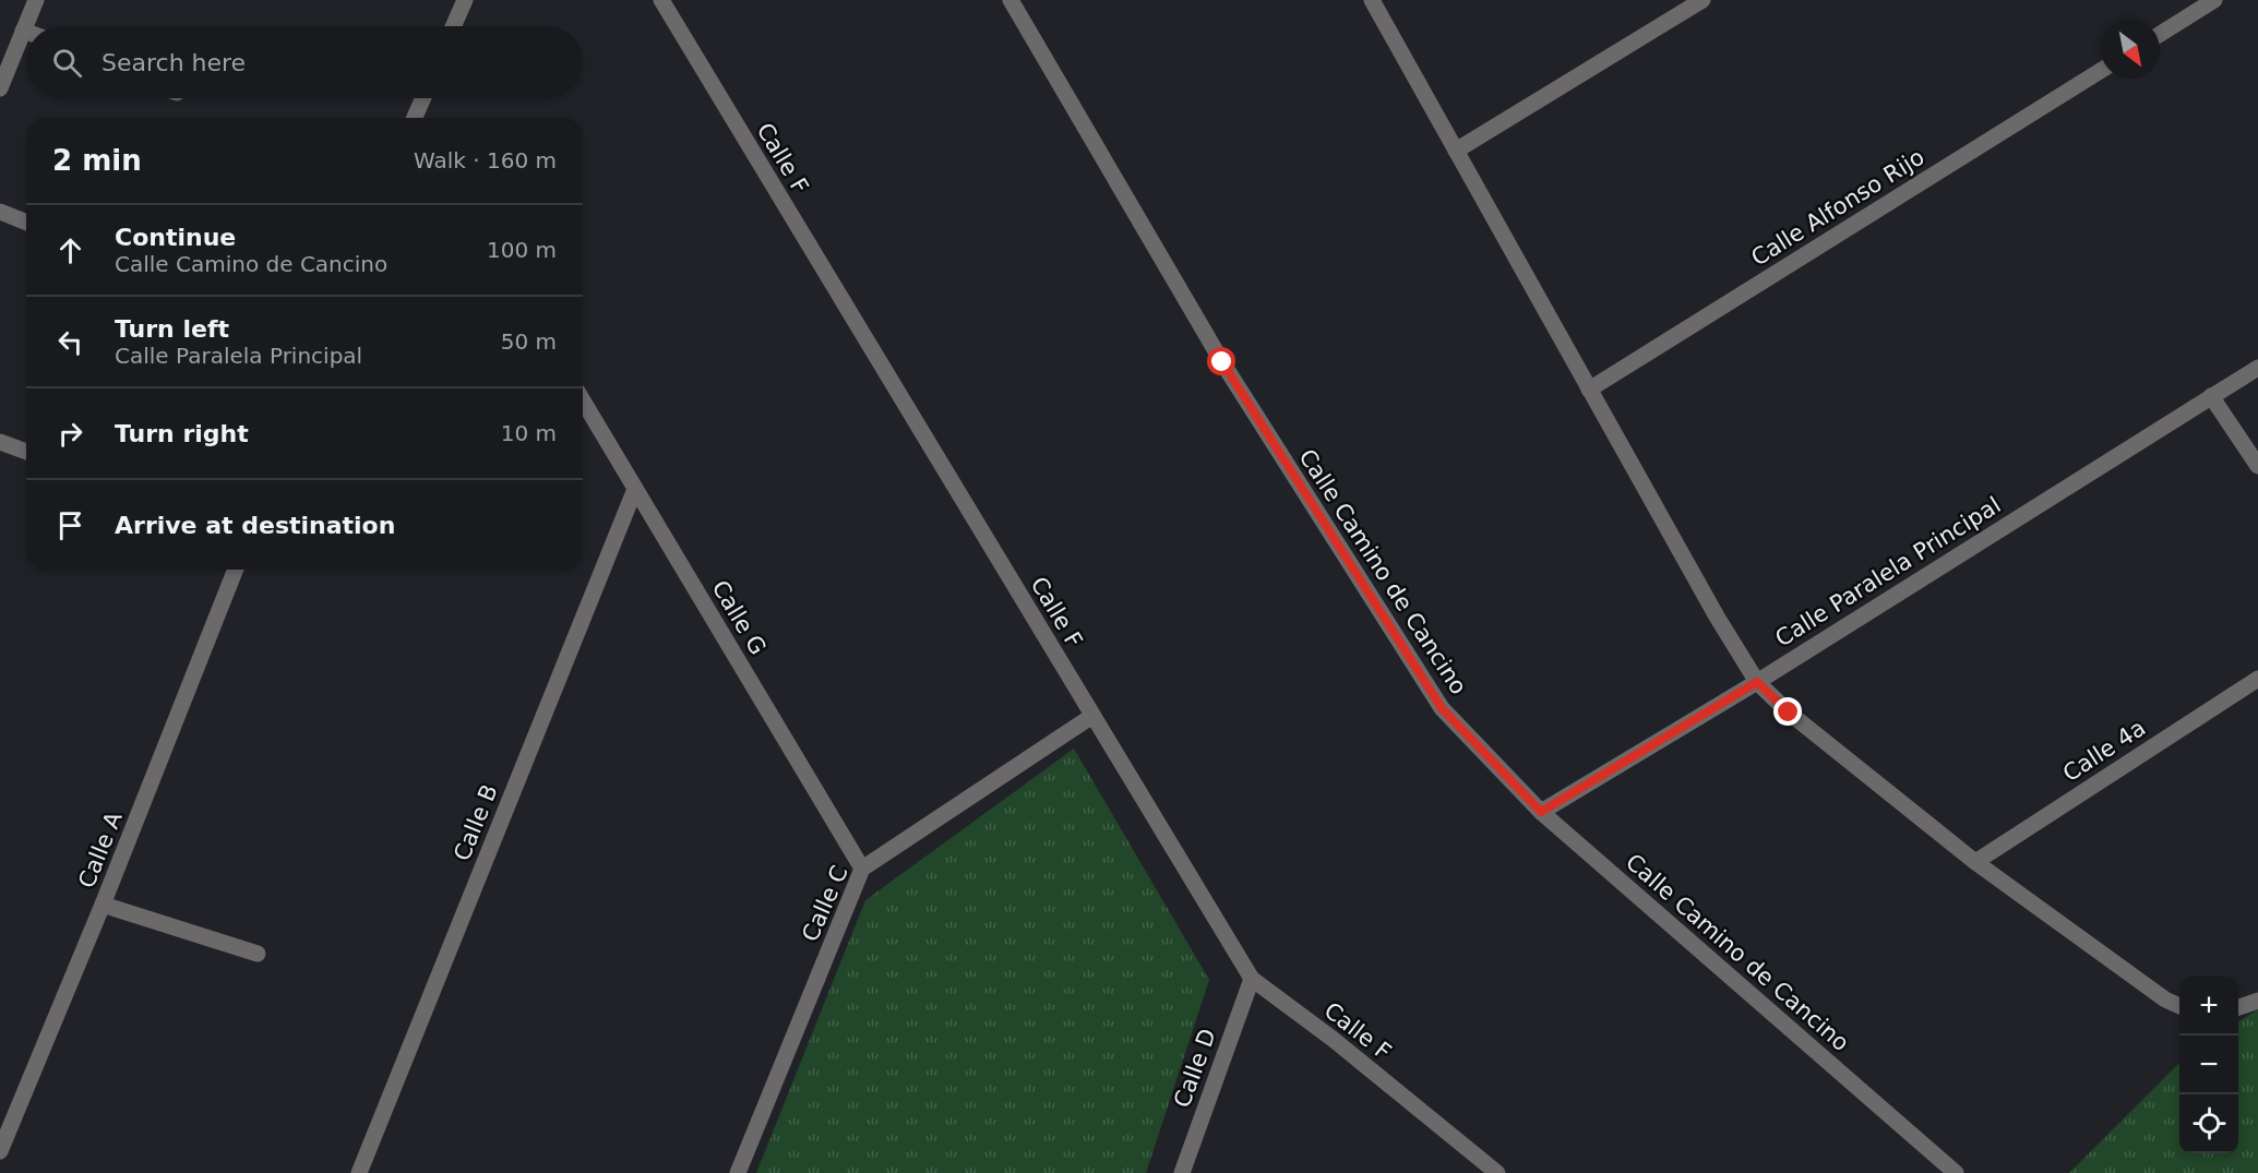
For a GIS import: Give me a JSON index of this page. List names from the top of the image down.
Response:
{
  "streets": {
    "street": [
      "Calle F",
      "Calle Alfonso Rijo",
      "Calle Camino de Cancino",
      "Calle Paralela Principal",
      "Calle G",
      "Calle 4a",
      "Calle B",
      "Calle A",
      "Calle C",
      "Calle D"
    ]
  },
  "crossings": [
    ["Calle F", "Calle C"],
    ["Calle F", "Calle D"],
    ["Calle Camino de Cancino", "Calle Paralela Principal"],
    ["Calle G", "Calle B"],
    ["Calle G", "Calle C"]
  ],
  "north": "bottom right",
  "page": {
    "search": "Search here",
    "heading": ["2 min", "Walk · 160 m"],
    "list": [
      ["Continue", "Calle Camino de Cancino", "100 m"],
      ["Turn left", "Calle Paralela Principal", "50 m"],
      ["Turn right", "10 m"],
      "Arrive at destination"
    ],
    "map_buttons": ["+", "−"]
  }
}
